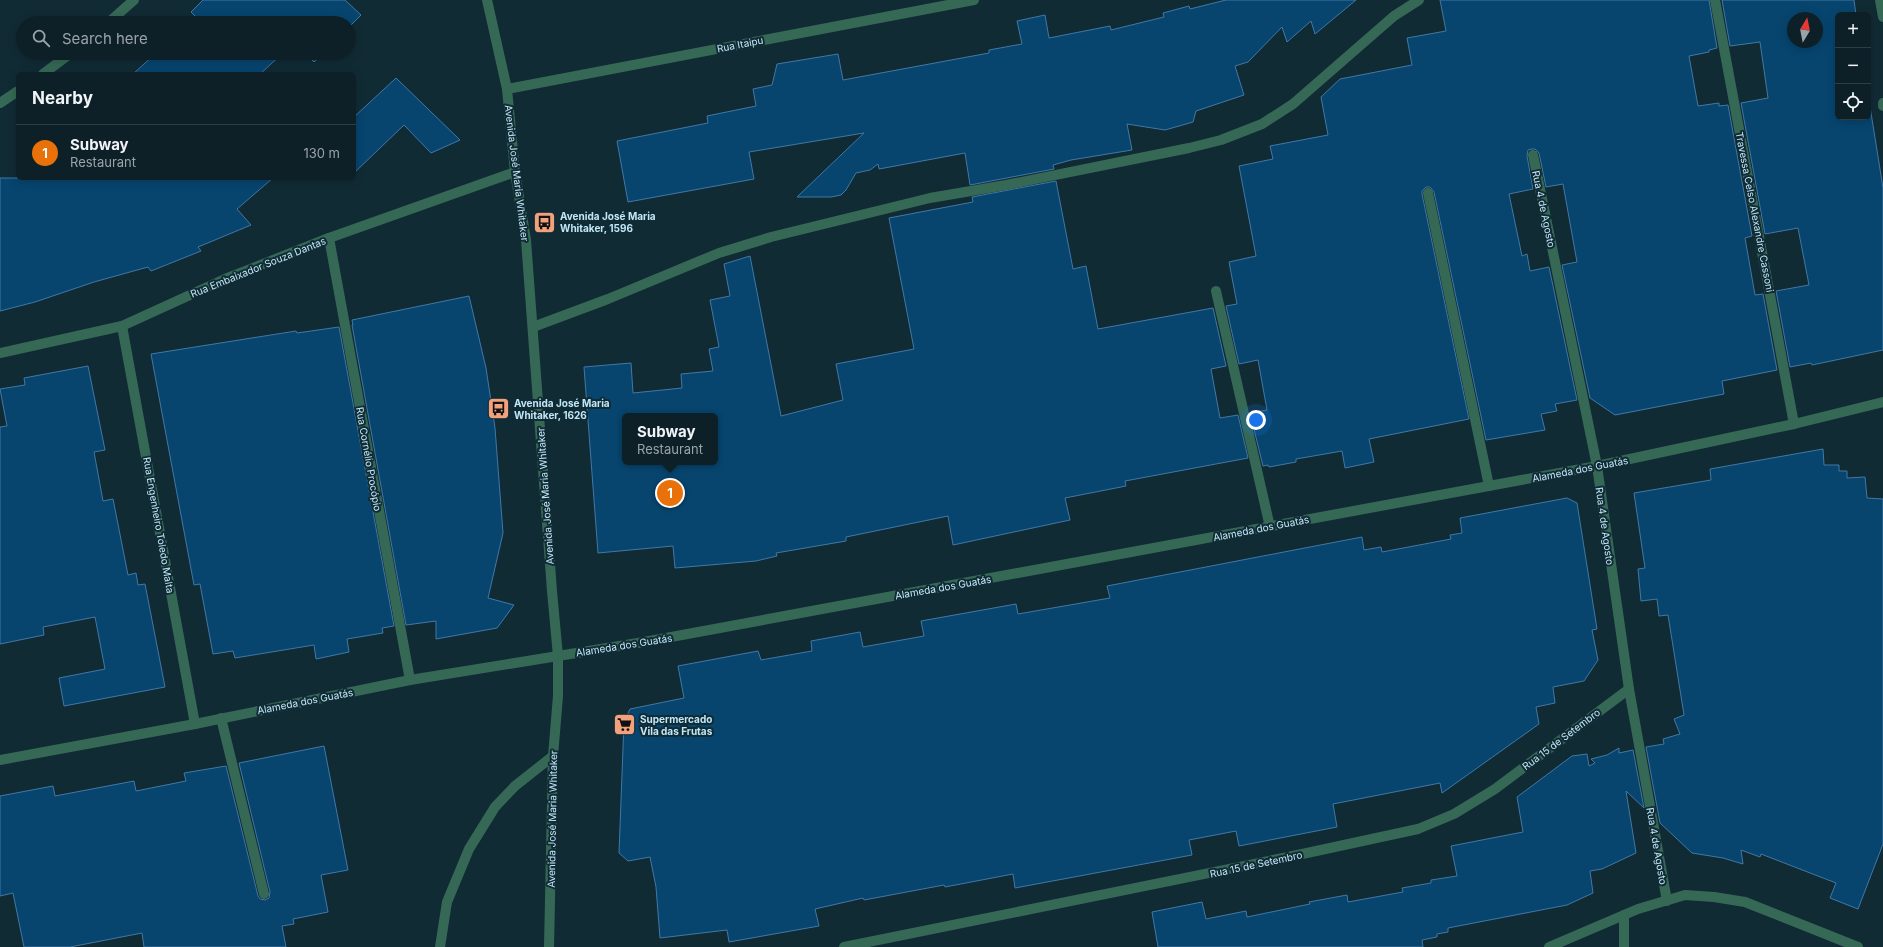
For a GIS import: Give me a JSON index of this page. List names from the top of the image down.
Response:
{
  "streets": {
    "street": [
      "Rua Itaipu",
      "Avenida José Maria Whitaker",
      "Rua 4 de Agosto",
      "Travessa Celso Alexandre Cassoni",
      "Rua Embaixador Souza Dantas",
      "Rua Cornélio Procópio",
      "Alameda dos Guatás",
      "Rua Engenheiro Toledo Malta",
      "Rua 15 de Setembro"
    ]
  },
  "crossings": [
    ["Rua Itaipu", "Avenida José Maria Whitaker"],
    ["Avenida José Maria Whitaker", "Rua Embaixador Souza Dantas"],
    ["Avenida José Maria Whitaker", "Alameda dos Guatás"],
    ["Rua 4 de Agosto", "Alameda dos Guatás"],
    ["Rua 4 de Agosto", "Rua 15 de Setembro"],
    ["Travessa Celso Alexandre Cassoni", "Alameda dos Guatás"],
    ["Rua Embaixador Souza Dantas", "Rua Cornélio Procópio"],
    ["Rua Embaixador Souza Dantas", "Rua Engenheiro Toledo Malta"],
    ["Rua Cornélio Procópio", "Alameda dos Guatás"],
    ["Alameda dos Guatás", "Rua Engenheiro Toledo Malta"]
  ],
  "places": {
    "bus stop": ["Avenida José Maria Whitaker, 1596", "Avenida José Maria Whitaker, 1626"],
    "supermarket": ["Supermercado Vila das Frutas"]
  },
  "north": "top",
  "page": {
    "map_buttons": ["+", "−"],
    "search": "Search here",
    "heading": "Nearby",
    "list": [
      {
        "mark": "1",
        "name": "Subway",
        "note": "Restaurant",
        "value": "130 m"
      }
    ],
    "popup": ["Subway", "Restaurant"],
    "pins": "1"
  }
}
